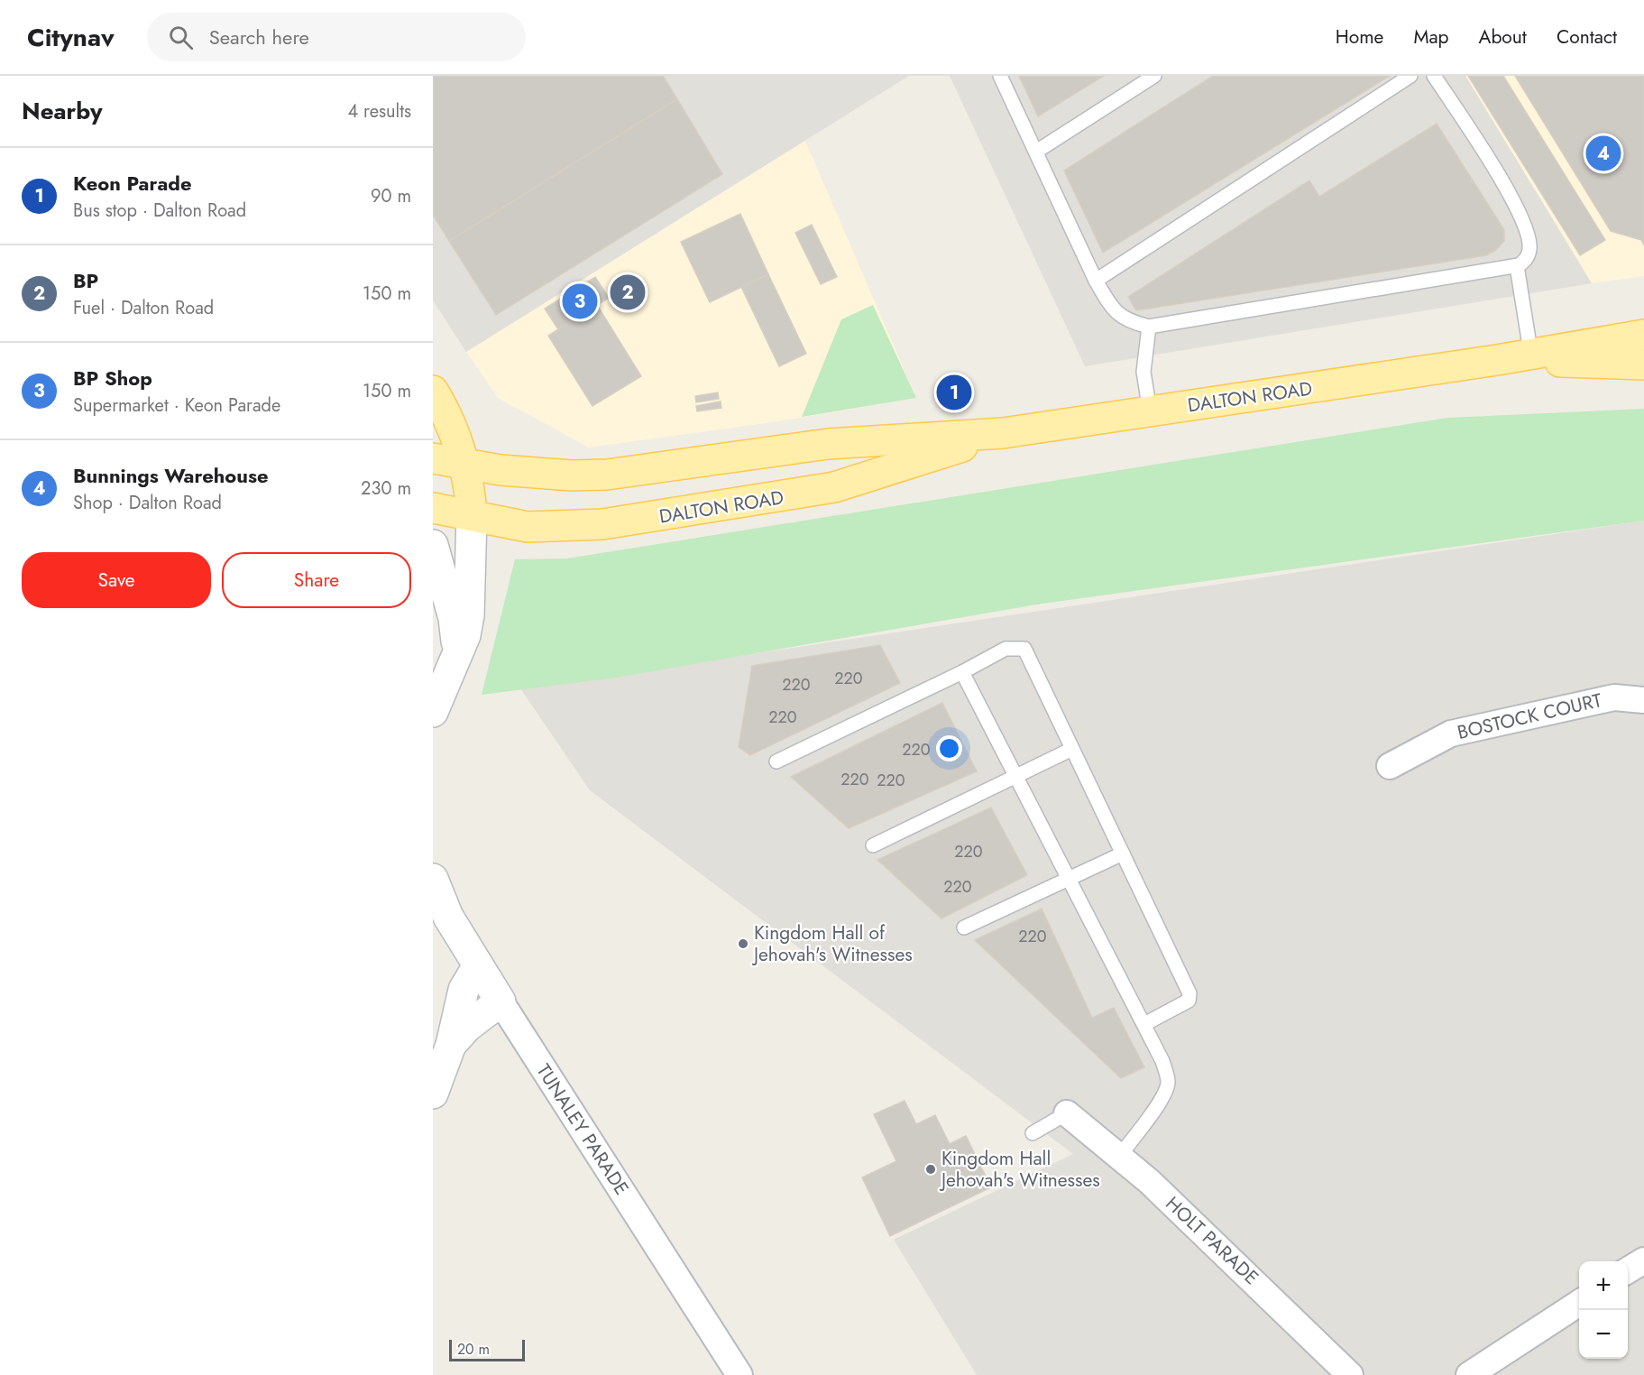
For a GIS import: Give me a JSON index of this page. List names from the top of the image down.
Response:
{
  "streets": {
    "main road": ["DALTON ROAD"],
    "street": ["BOSTOCK COURT", "TUNALEY PARADE", "HOLT PARADE"]
  },
  "places": ["Kingdom Hall of Jehovah's Witnesses", "Kingdom Hall Jehovah's Witnesses"],
  "house_numbers": [
    "220",
    "220",
    "220",
    "220",
    "220",
    "220",
    "220",
    "220",
    "220"
  ],
  "scale_bar": "20 m",
  "page": {
    "header": "Citynav",
    "search": "Search here",
    "nav": [
      "Home",
      "Map",
      "About",
      "Contact"
    ],
    "heading": ["Nearby", "4 results"],
    "pins": [
      "4",
      "2",
      "3",
      "1"
    ],
    "list": [
      {
        "mark": "1",
        "name": "Keon Parade",
        "note": "Bus stop · Dalton Road",
        "value": "90 m"
      },
      {
        "mark": "2",
        "name": "BP",
        "note": "Fuel · Dalton Road",
        "value": "150 m"
      },
      {
        "mark": "3",
        "name": "BP Shop",
        "note": "Supermarket · Keon Parade",
        "value": "150 m"
      },
      {
        "mark": "4",
        "name": "Bunnings Warehouse",
        "note": "Shop · Dalton Road",
        "value": "230 m"
      }
    ],
    "buttons": ["Save", "Share"],
    "map_buttons": ["+", "−"],
    "scale": "20 m"
  }
}
